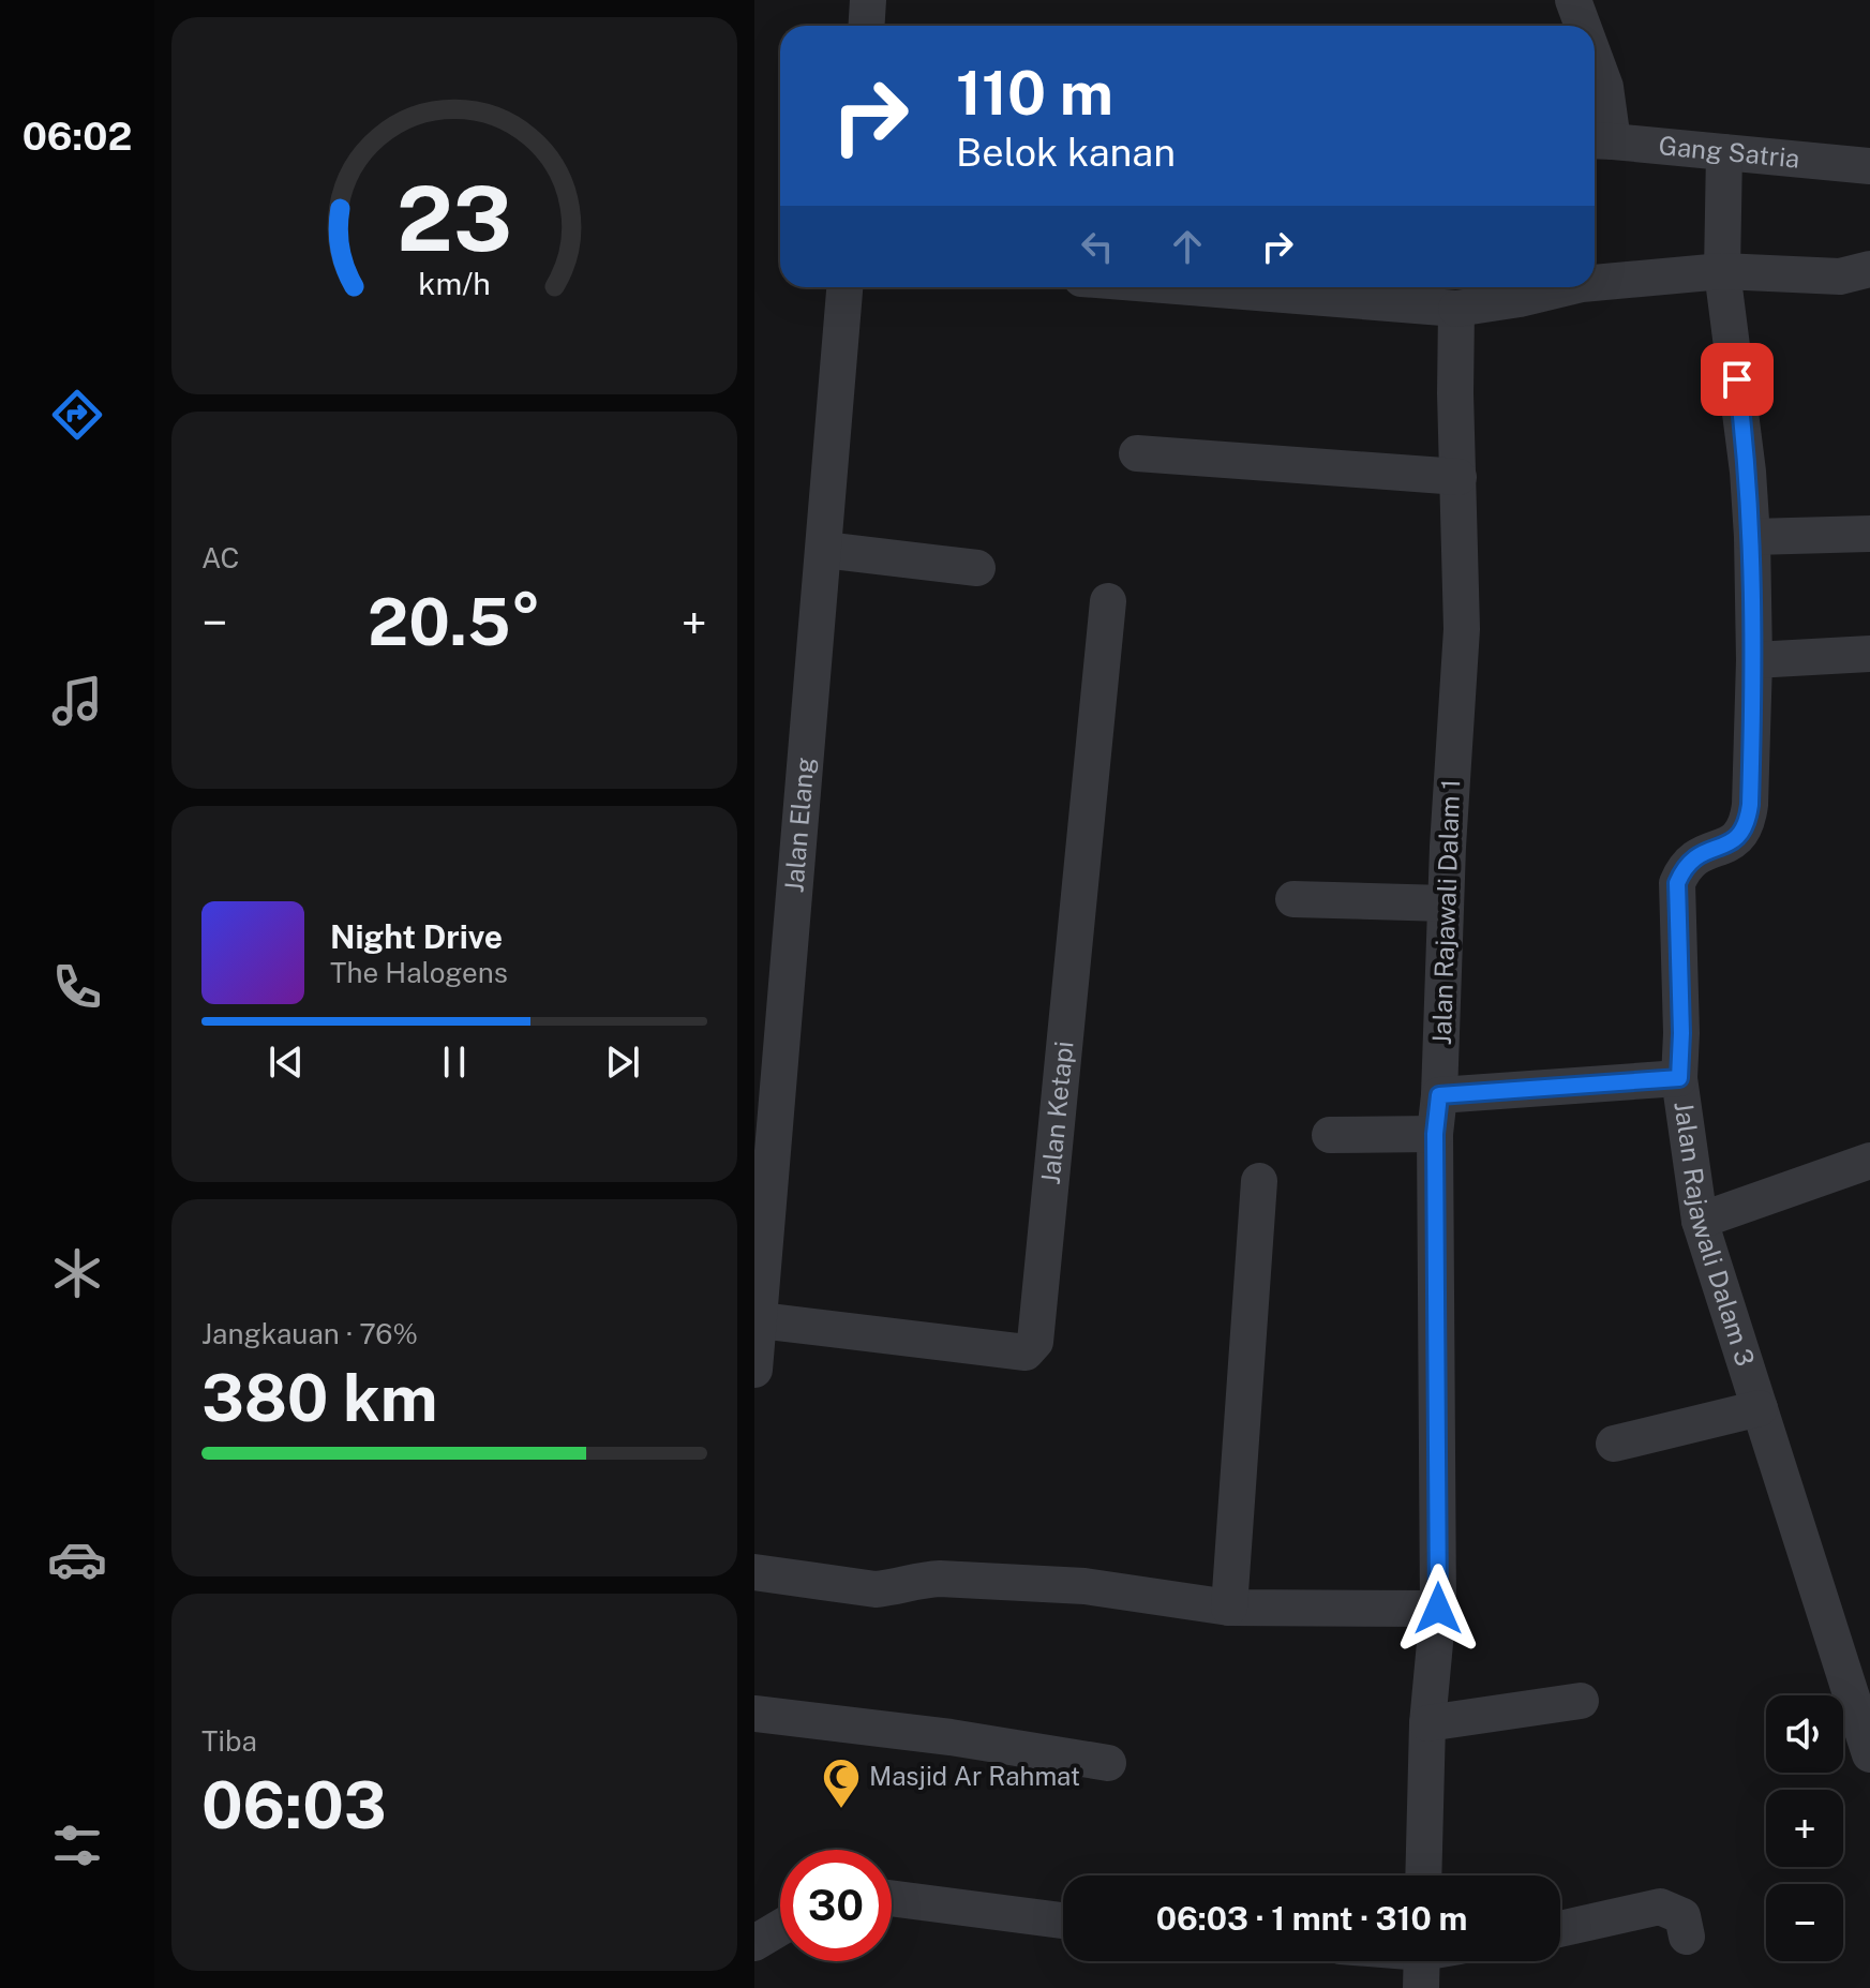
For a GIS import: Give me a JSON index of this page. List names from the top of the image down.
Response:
{
  "streets": {
    "street": [
      "Gang Satria",
      "Jalan Elang",
      "Jalan Rajawali Dalam 1",
      "Jalan Ketapi",
      "Jalan Rajawali Dalam 3"
    ]
  },
  "crossings": [
    ["Gang Satria", "Jalan Rajawali Dalam 3"],
    ["Jalan Elang", "Jalan Ketapi"]
  ],
  "places": {
    "mosque": ["Masjid Ar Rahmat"]
  },
  "page": {
    "tabs": "06:02",
    "turn": ["110 m", "Belok kanan"],
    "tile": [
      "AC",
      ["Jangkauan · 76%", "380 km"],
      ["Tiba", "06:03"]
    ],
    "heat": ["−", "20.5°", "+"],
    "song": ["Night Drive", "The Halogens"],
    "map_buttons": ["+", "−"],
    "limit": "30",
    "trip": "06:03 · 1 mnt · 310 m",
    "gauge": ["23", "km/h"]
  }
}
